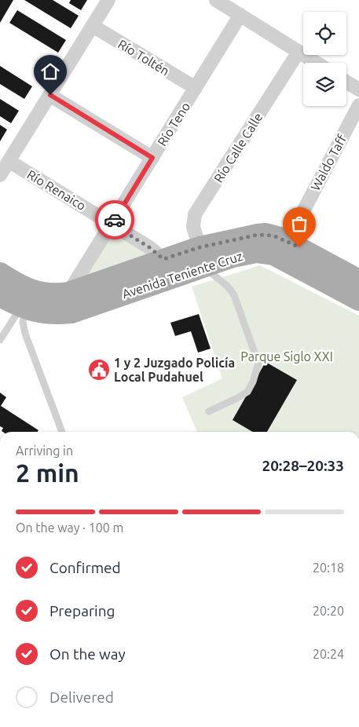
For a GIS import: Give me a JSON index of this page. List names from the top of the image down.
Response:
{
  "streets": {
    "main road": ["Avenida Teniente Cruz"],
    "street": [
      "Río Toltén",
      "Río Teno",
      "Río Calle Calle",
      "Waldo Taff",
      "Río Renaico"
    ]
  },
  "crossings": [
    ["Río Toltén", "Río Teno"],
    ["Río Teno", "Río Renaico"],
    ["Río Teno", "Avenida Teniente Cruz"],
    ["Río Calle Calle", "Avenida Teniente Cruz"],
    ["Waldo Taff", "Avenida Teniente Cruz"],
    ["Río Renaico", "Avenida Teniente Cruz"]
  ],
  "parks": ["Parque Siglo XXI"],
  "places": {
    "public building": ["1 y 2 Juzgado Policía Local Pudahuel"]
  },
  "page": {
    "heading": ["2 min", "Arriving in", "20:28–20:33"],
    "bar": "On the way · 100 m",
    "list": [
      ["Confirmed", "20:18"],
      ["Preparing", "20:20"],
      ["On the way", "20:24"],
      "Delivered"
    ]
  }
}
